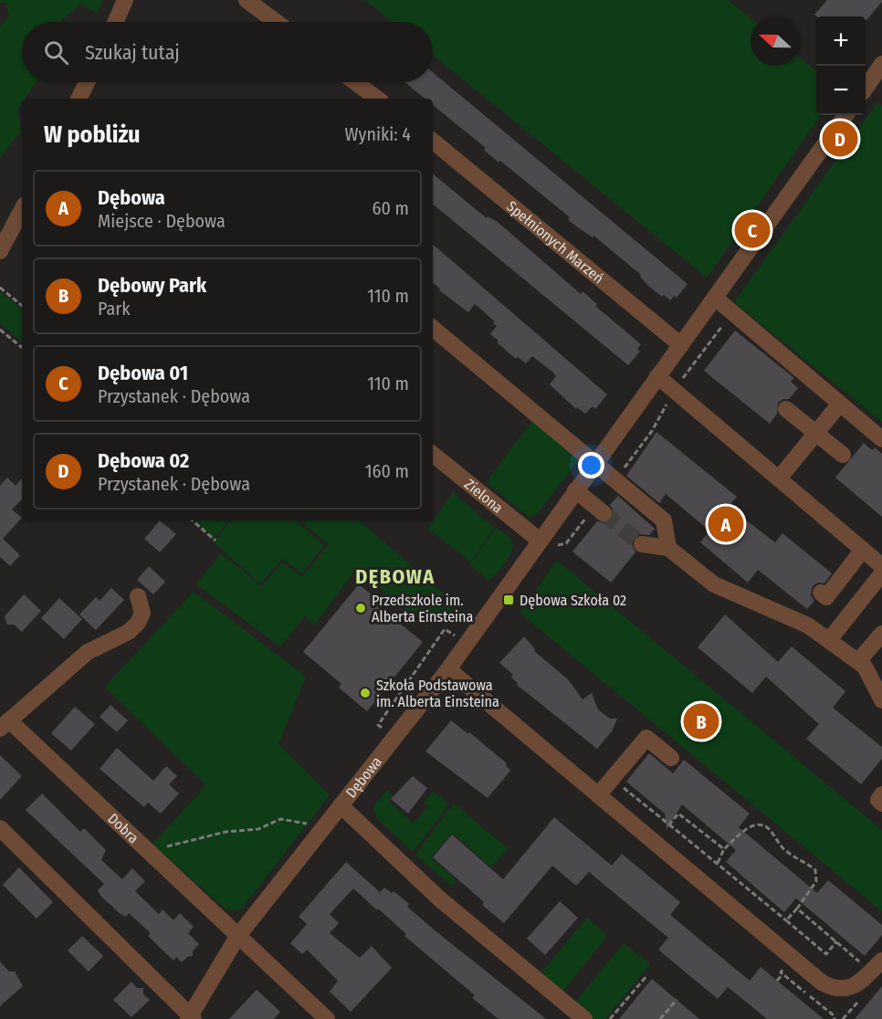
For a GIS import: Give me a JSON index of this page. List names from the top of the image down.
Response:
{
  "streets": {
    "street": [
      "Spełnionych Marzeń",
      "Zielona",
      "Dębowa",
      "Dobra"
    ]
  },
  "crossings": [
    ["Spełnionych Marzeń", "Dębowa"],
    ["Zielona", "Dębowa"],
    ["Dębowa", "Dobra"]
  ],
  "districts": ["DĘBOWA"],
  "places": {
    "transit": ["Dębowa Szkoła 02"],
    "other": ["Przedszkole im. Alberta Einsteina", "Szkoła Podstawowa im. Alberta Einsteina"]
  },
  "north": "left",
  "page": {
    "map_buttons": ["+", "−"],
    "search": "Szukaj tutaj",
    "heading": ["W pobliżu", "Wyniki: 4"],
    "pins": [
      "D",
      "C",
      "A",
      "B"
    ],
    "list": [
      {
        "mark": "A",
        "name": "Dębowa",
        "note": "Miejsce · Dębowa",
        "value": "60 m"
      },
      {
        "mark": "B",
        "name": "Dębowy Park",
        "note": "Park",
        "value": "110 m"
      },
      {
        "mark": "C",
        "name": "Dębowa 01",
        "note": "Przystanek · Dębowa",
        "value": "110 m"
      },
      {
        "mark": "D",
        "name": "Dębowa 02",
        "note": "Przystanek · Dębowa",
        "value": "160 m"
      }
    ]
  }
}
